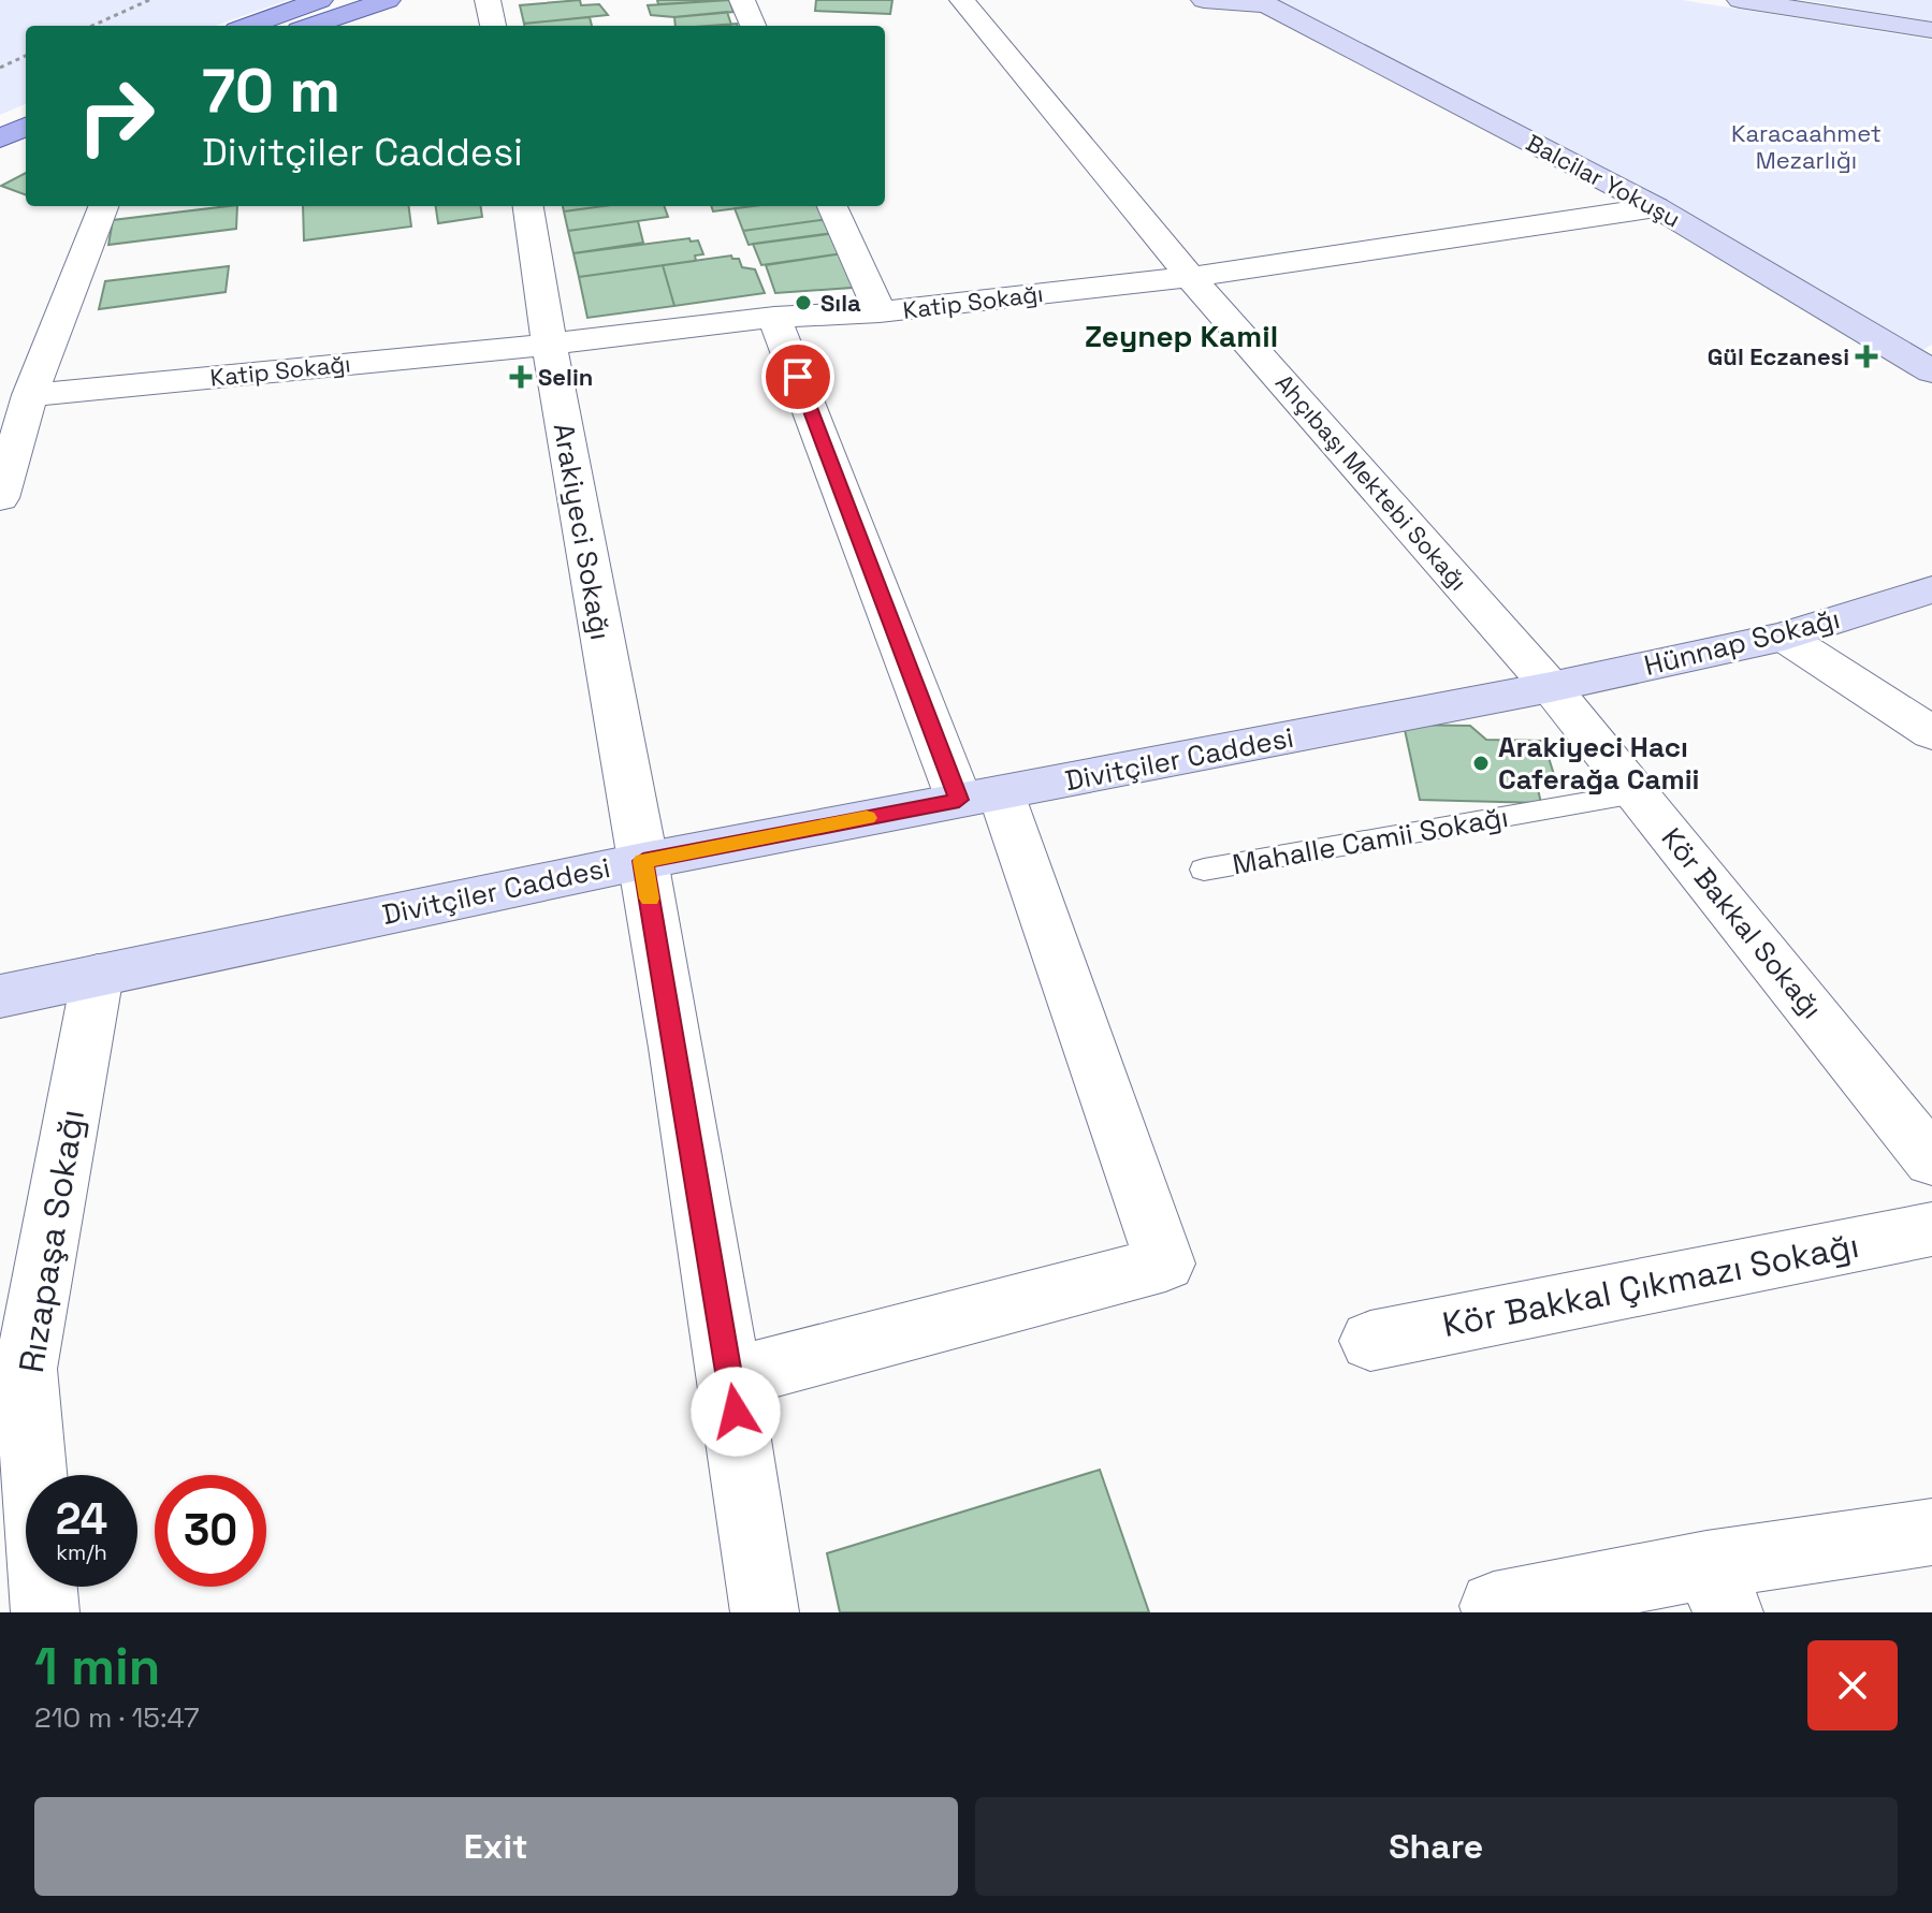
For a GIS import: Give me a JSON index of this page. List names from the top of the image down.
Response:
{
  "streets": {
    "street": [
      "Balcilar Yokuşu",
      "Katip Sokağı",
      "Ahçıbaşı Mektebi Sokağı",
      "Arakiyeci Sokağı",
      "Hünnap Sokağı",
      "Divitçiler Caddesi",
      "Kör Bakkal Sokağı",
      "Rızapaşa Sokağı",
      "Kör Bakkal Çıkmazı Sokağı"
    ],
    "lane": ["Mahalle Camii Sokağı"]
  },
  "crossings": [
    ["Balcilar Yokuşu", "Katip Sokağı"],
    ["Katip Sokağı", "Ahçıbaşı Mektebi Sokağı"],
    ["Katip Sokağı", "Arakiyeci Sokağı"],
    ["Ahçıbaşı Mektebi Sokağı", "Hünnap Sokağı"],
    ["Ahçıbaşı Mektebi Sokağı", "Divitçiler Caddesi"],
    ["Ahçıbaşı Mektebi Sokağı", "Kör Bakkal Sokağı"],
    ["Arakiyeci Sokağı", "Divitçiler Caddesi"],
    ["Hünnap Sokağı", "Divitçiler Caddesi"],
    ["Hünnap Sokağı", "Kör Bakkal Sokağı"],
    ["Divitçiler Caddesi", "Kör Bakkal Sokağı"],
    ["Divitçiler Caddesi", "Rızapaşa Sokağı"],
    ["Mahalle Camii Sokağı", "Kör Bakkal Sokağı"]
  ],
  "districts": ["Zeynep Kamil"],
  "parks": ["Karacaahmet Mezarlığı"],
  "places": {
    "other": ["Sıla", "Arakiyeci Hacı Caferağa Camii"],
    "health": ["Gül Eczanesi", "Selin"]
  },
  "page": {
    "turn": ["70 m", "Divitçiler Caddesi"],
    "speed": "24 km/h",
    "limit": "30",
    "heading": ["1 min", "210 m · 15:47"],
    "buttons": ["Exit", "Share"]
  }
}
